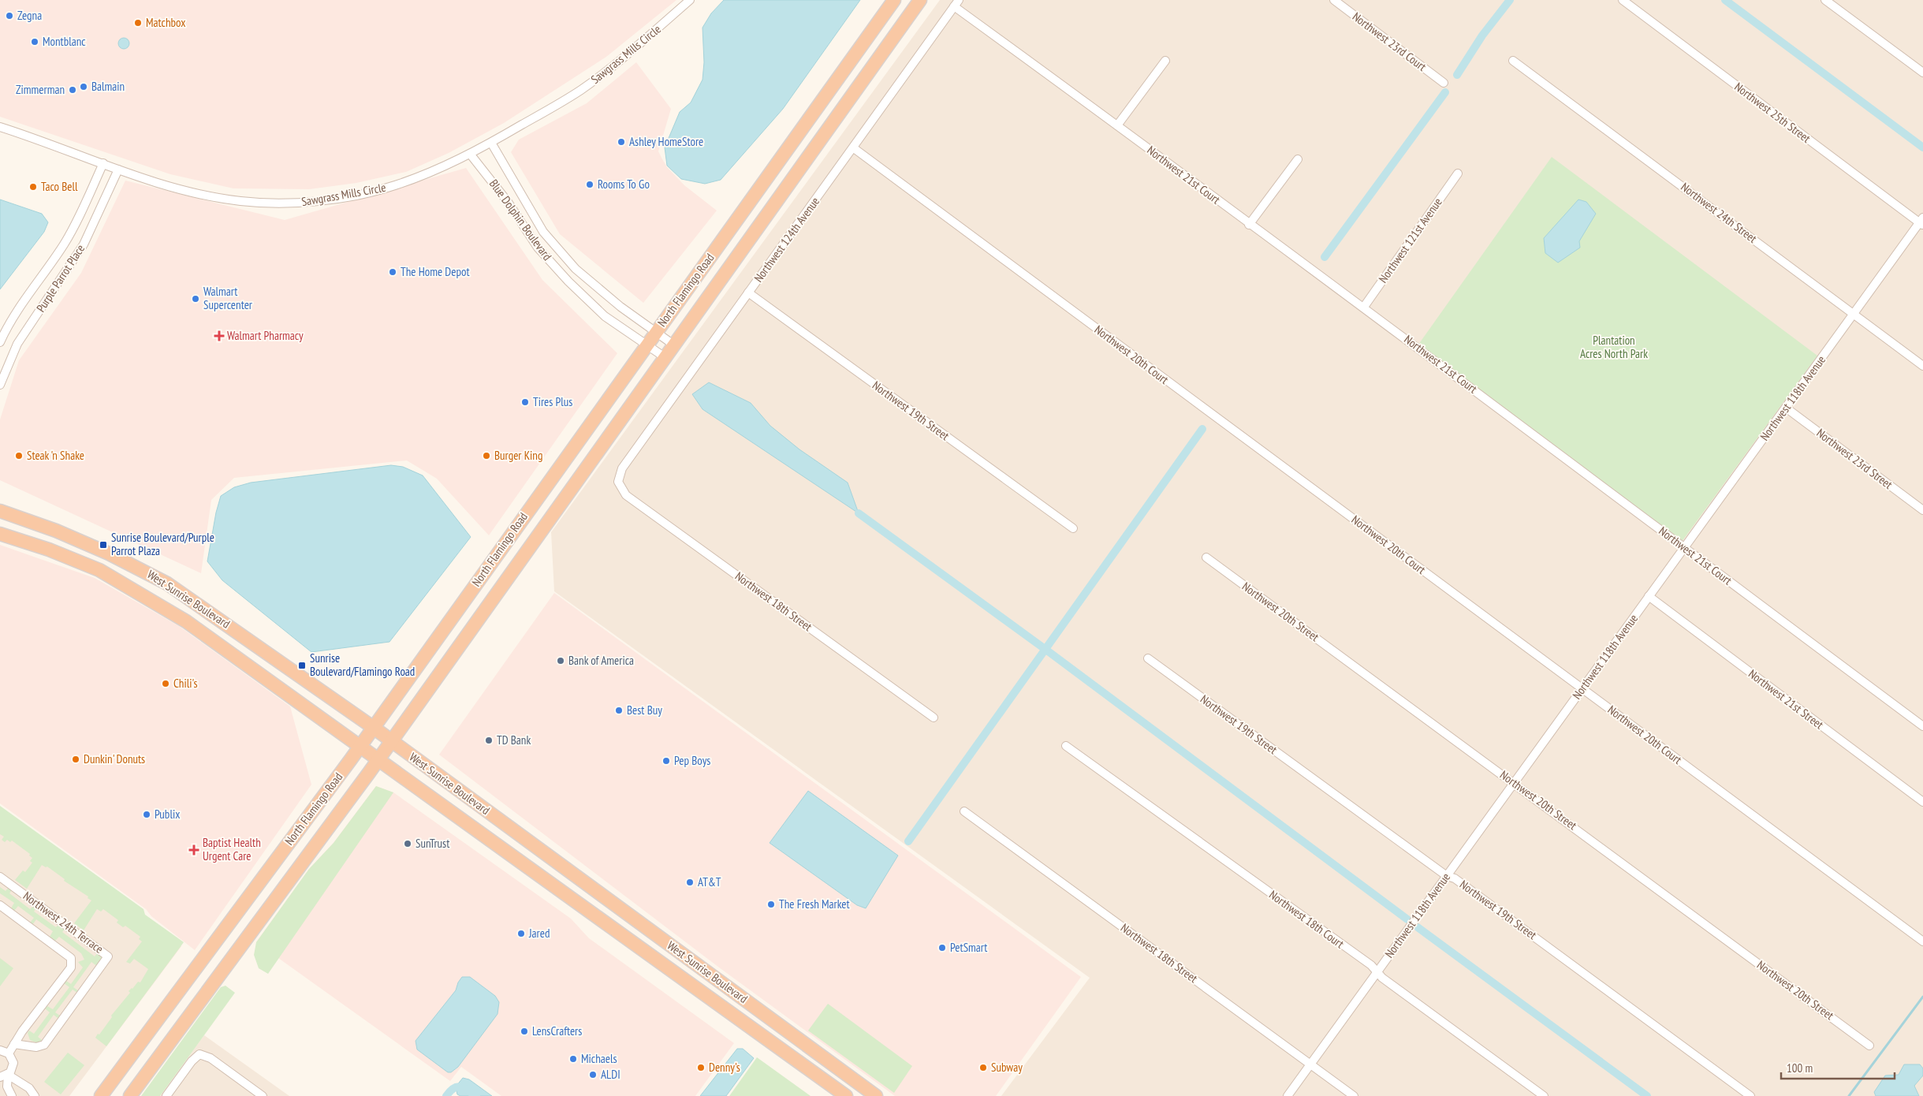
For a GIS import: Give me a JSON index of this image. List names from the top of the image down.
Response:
{
  "streets": {
    "highway": ["North Flamingo Road", "West Sunrise Boulevard"],
    "street": [
      "Northwest 23rd Court",
      "Sawgrass Mills Circle",
      "Northwest 25th Street",
      "Northwest 21st Court",
      "Northwest 24th Street",
      "Blue Dolphin Boulevard",
      "Northwest 124th Avenue",
      "Northwest 121st Avenue",
      "Purple Parrot Place",
      "Northwest 20th Court",
      "Northwest 118th Avenue",
      "Northwest 19th Street",
      "Northwest 23rd Street",
      "Northwest 18th Street",
      "Northwest 20th Street",
      "Northwest 21st Street",
      "Northwest 18th Court",
      "Northwest 24th Terrace"
    ]
  },
  "crossings": [
    ["Sawgrass Mills Circle", "Blue Dolphin Boulevard"],
    ["Sawgrass Mills Circle", "Purple Parrot Place"],
    ["Northwest 25th Street", "Northwest 118th Avenue"],
    ["Northwest 21st Court", "Northwest 124th Avenue"],
    ["Northwest 21st Court", "Northwest 121st Avenue"],
    ["Northwest 21st Court", "Northwest 118th Avenue"],
    ["Northwest 24th Street", "Northwest 118th Avenue"],
    ["Blue Dolphin Boulevard", "North Flamingo Road"],
    ["Northwest 124th Avenue", "Northwest 20th Court"],
    ["Northwest 124th Avenue", "Northwest 19th Street"],
    ["Northwest 124th Avenue", "Northwest 18th Street"],
    ["North Flamingo Road", "West Sunrise Boulevard"],
    ["Northwest 20th Court", "Northwest 118th Avenue"],
    ["Northwest 118th Avenue", "Northwest 19th Street"],
    ["Northwest 118th Avenue", "Northwest 23rd Street"],
    ["Northwest 118th Avenue", "Northwest 18th Street"],
    ["Northwest 118th Avenue", "Northwest 20th Street"],
    ["Northwest 118th Avenue", "Northwest 21st Street"],
    ["Northwest 118th Avenue", "Northwest 18th Court"]
  ],
  "parks": ["Plantation Acres North Park"],
  "places": {
    "other": [
      "Zegna",
      "Matchbox",
      "Montblanc",
      "Balmain",
      "Zimmerman",
      "Ashley HomeStore",
      "Rooms To Go",
      "Taco Bell",
      "The Home Depot",
      "Walmart Supercenter",
      "Tires Plus",
      "Steak 'n Shake",
      "Burger King",
      "Bank of America",
      "Chili's",
      "Best Buy",
      "TD Bank",
      "Dunkin' Donuts",
      "Pep Boys",
      "Publix",
      "SunTrust",
      "AT&T",
      "The Fresh Market",
      "Jared",
      "PetSmart",
      "LensCrafters",
      "Michaels",
      "Denny's",
      "Subway",
      "ALDI"
    ],
    "health": ["Walmart Pharmacy", "Baptist Health Urgent Care"],
    "transit": ["Sunrise Boulevard/Purple Parrot Plaza", "Sunrise Boulevard/Flamingo Road"]
  },
  "scale_bar": "100 m"
}
